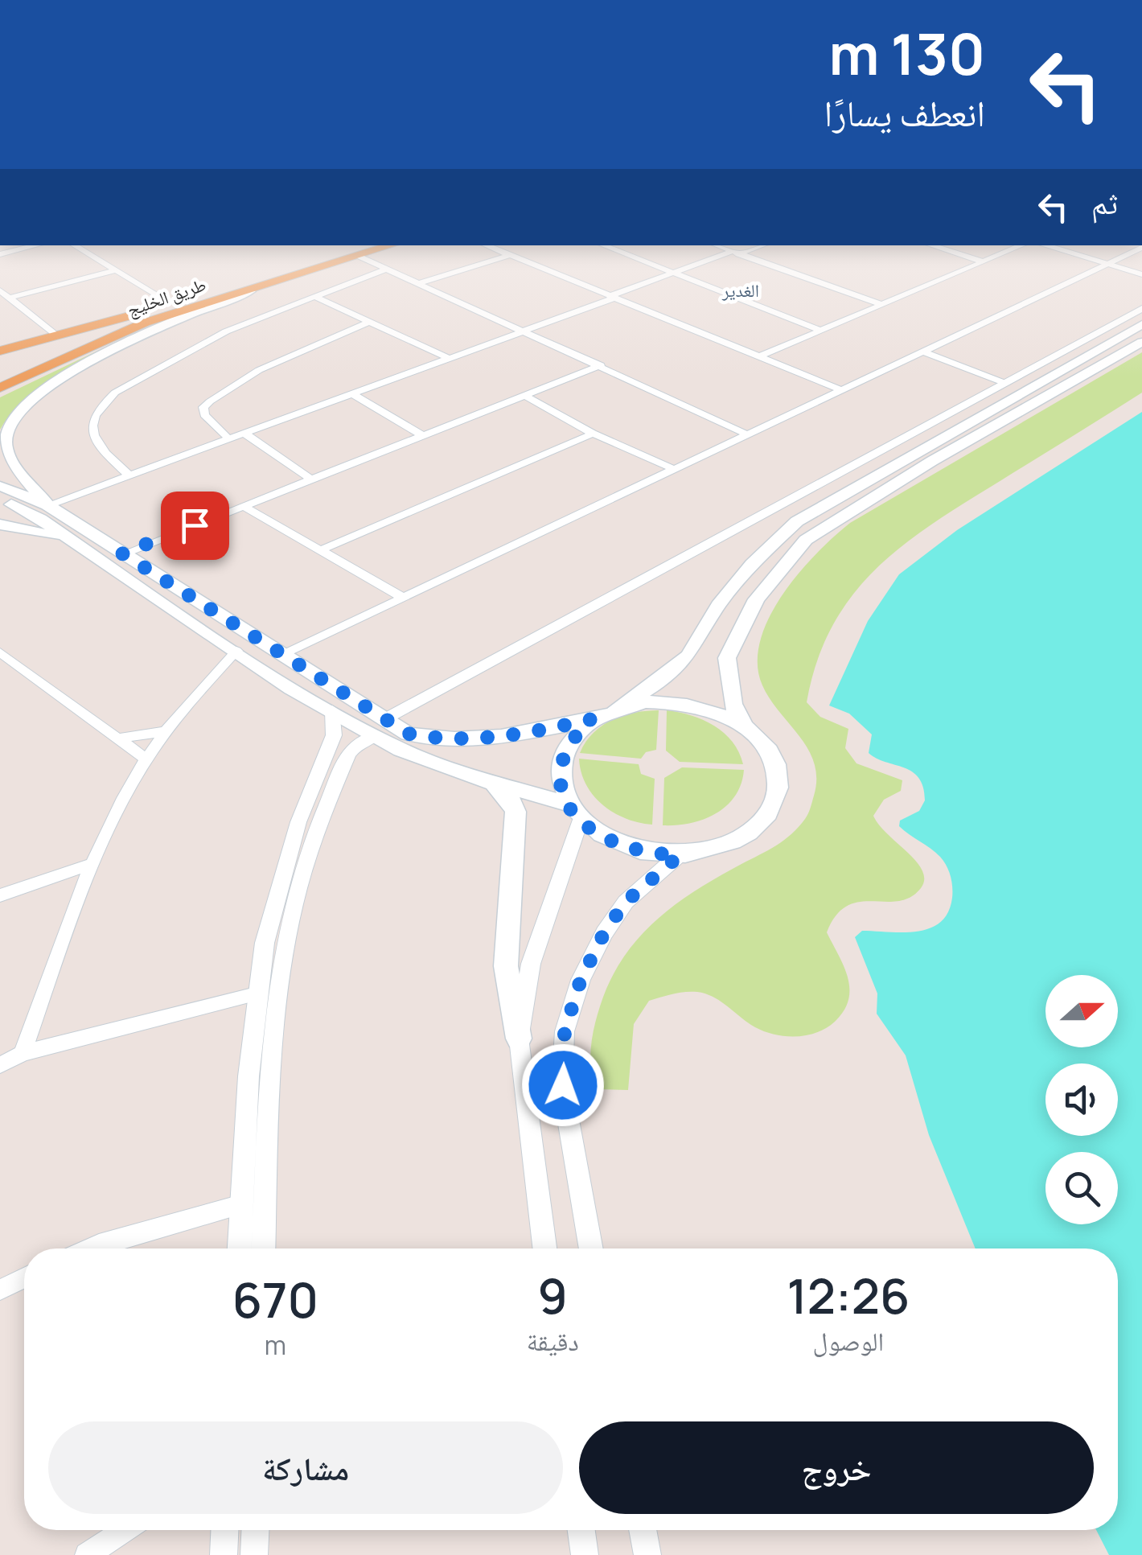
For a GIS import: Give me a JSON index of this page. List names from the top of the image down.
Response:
{
  "streets": {
    "main road": ["طريق الخليج"]
  },
  "districts": ["الغدير"],
  "north": "right",
  "page": {
    "turn": ["130 m", "انعطف يسارًا"],
    "then": "ثم",
    "eta": [
      "12:26",
      "الوصول",
      "9",
      "دقيقة",
      "670",
      "m"
    ],
    "buttons": ["خروج", "مشاركة"]
  }
}
